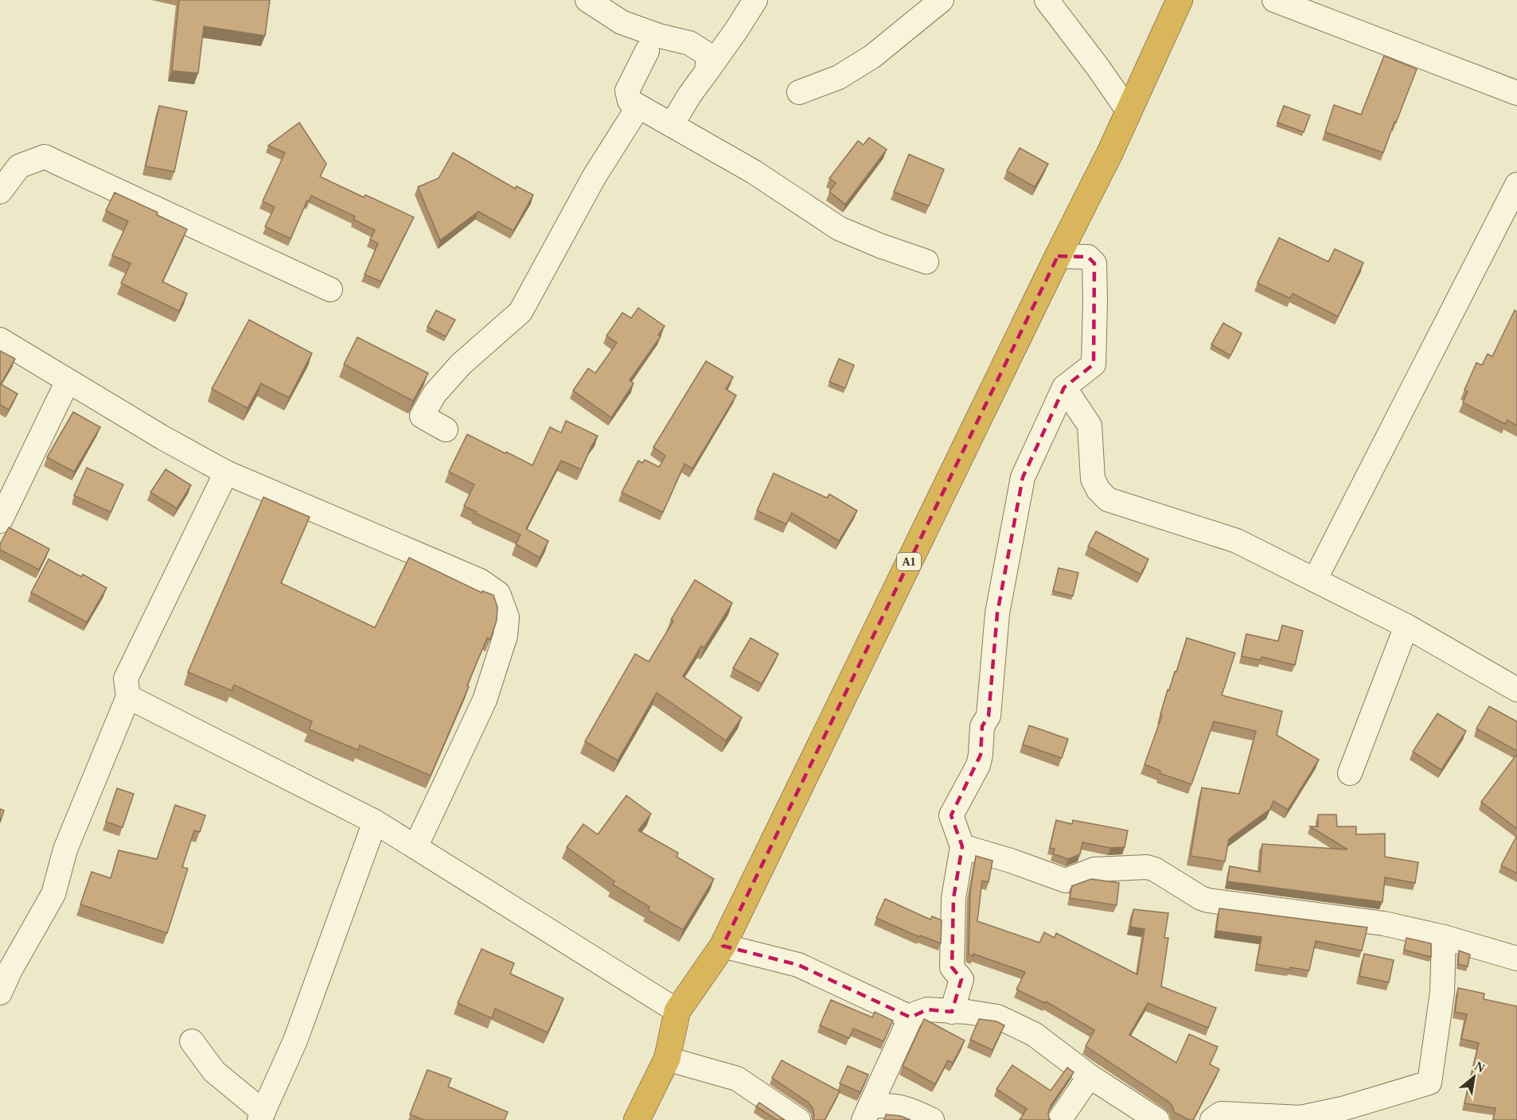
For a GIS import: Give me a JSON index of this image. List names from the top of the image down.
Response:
{
  "streets": {
    "highway": ["A1"]
  },
  "north": "top right"
}
